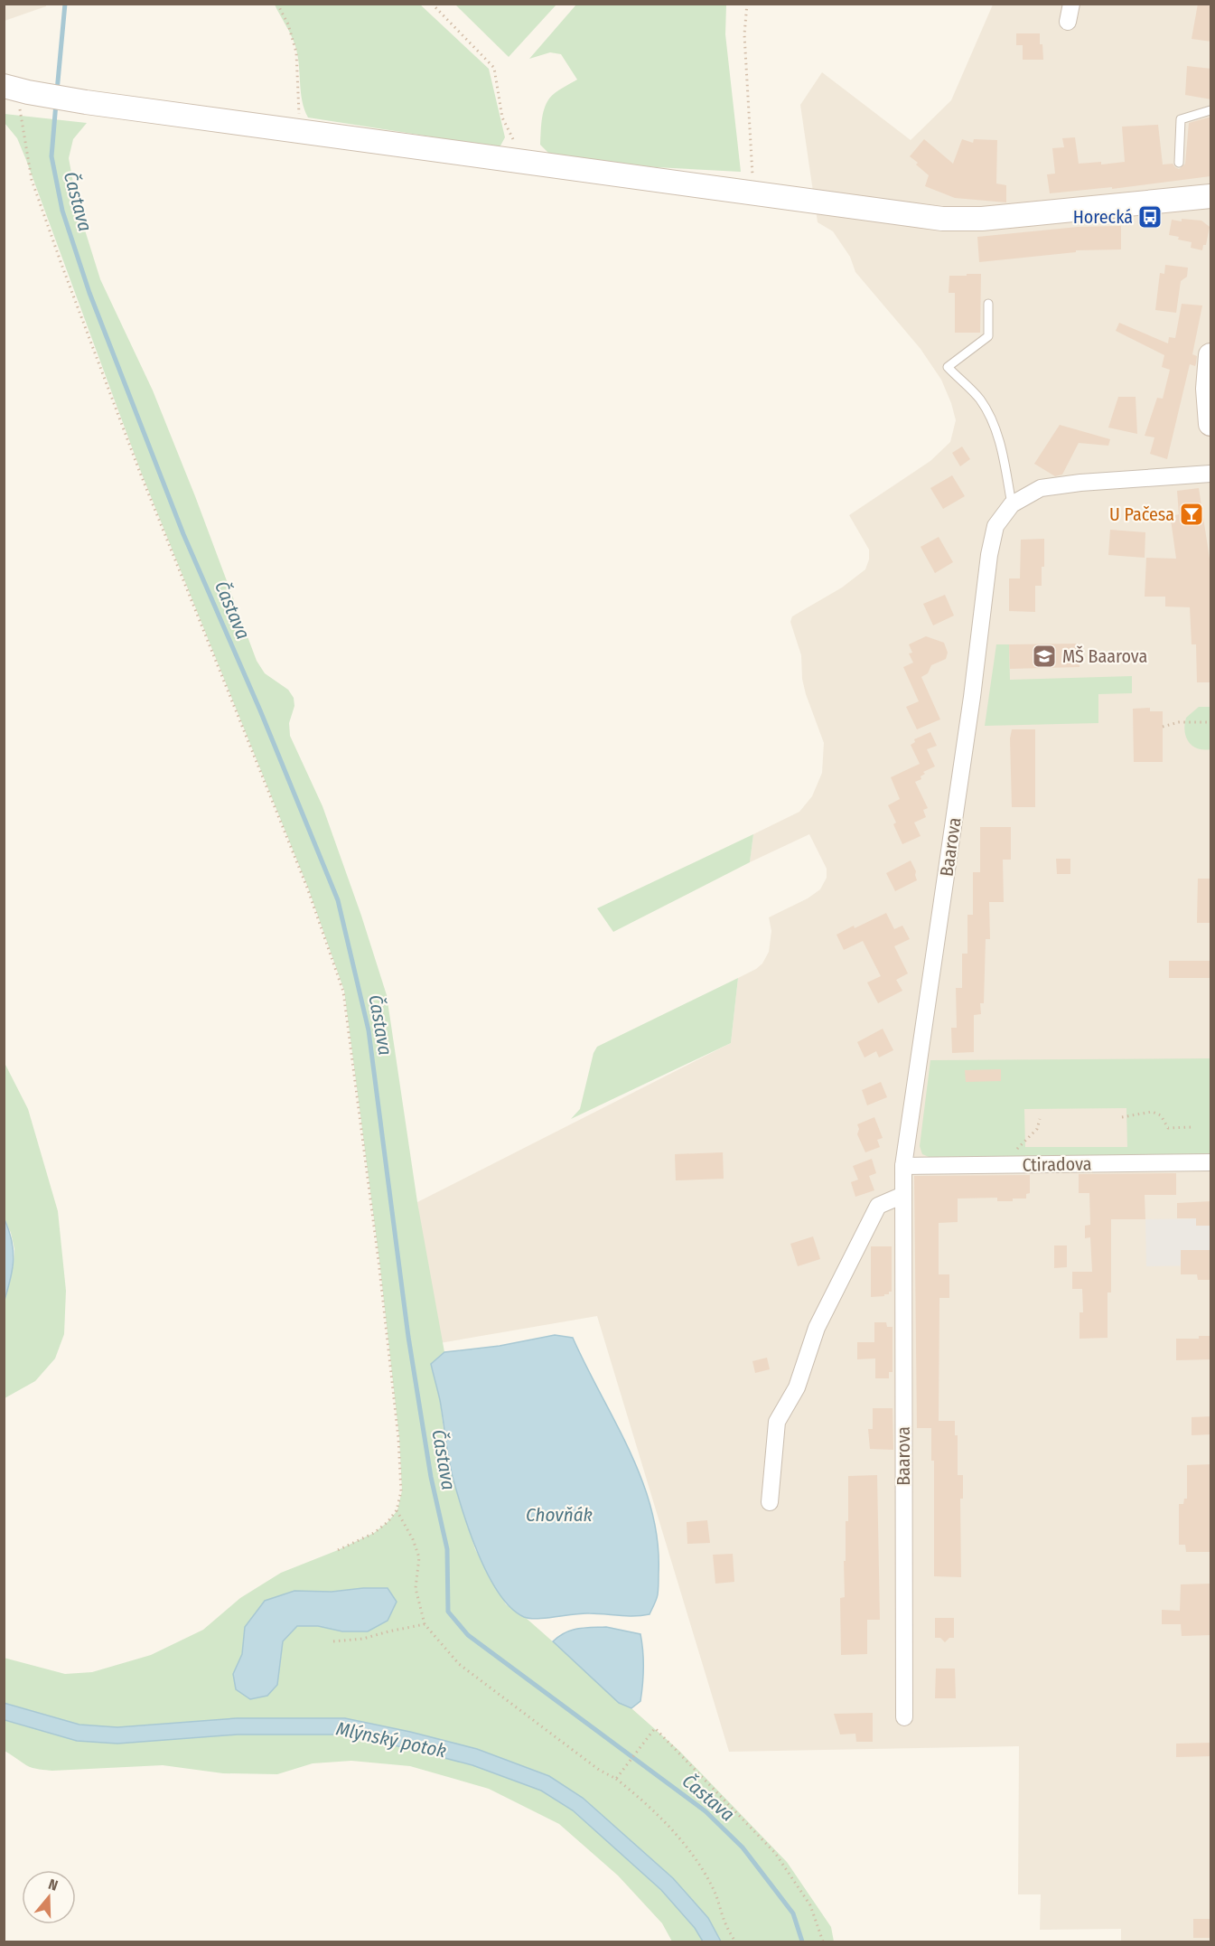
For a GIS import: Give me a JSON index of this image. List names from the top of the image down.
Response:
{
  "streets": {
    "street": ["Baarova", "Ctiradova"]
  },
  "crossings": [
    ["Baarova", "Ctiradova"]
  ],
  "water": ["Častava", "Chovňák", "Mlýnský potok"],
  "places": {
    "bus stop": ["Horecká"],
    "bar": ["U Pačesa"],
    "school or university": ["MŠ Baarova"]
  },
  "north": "top"
}
